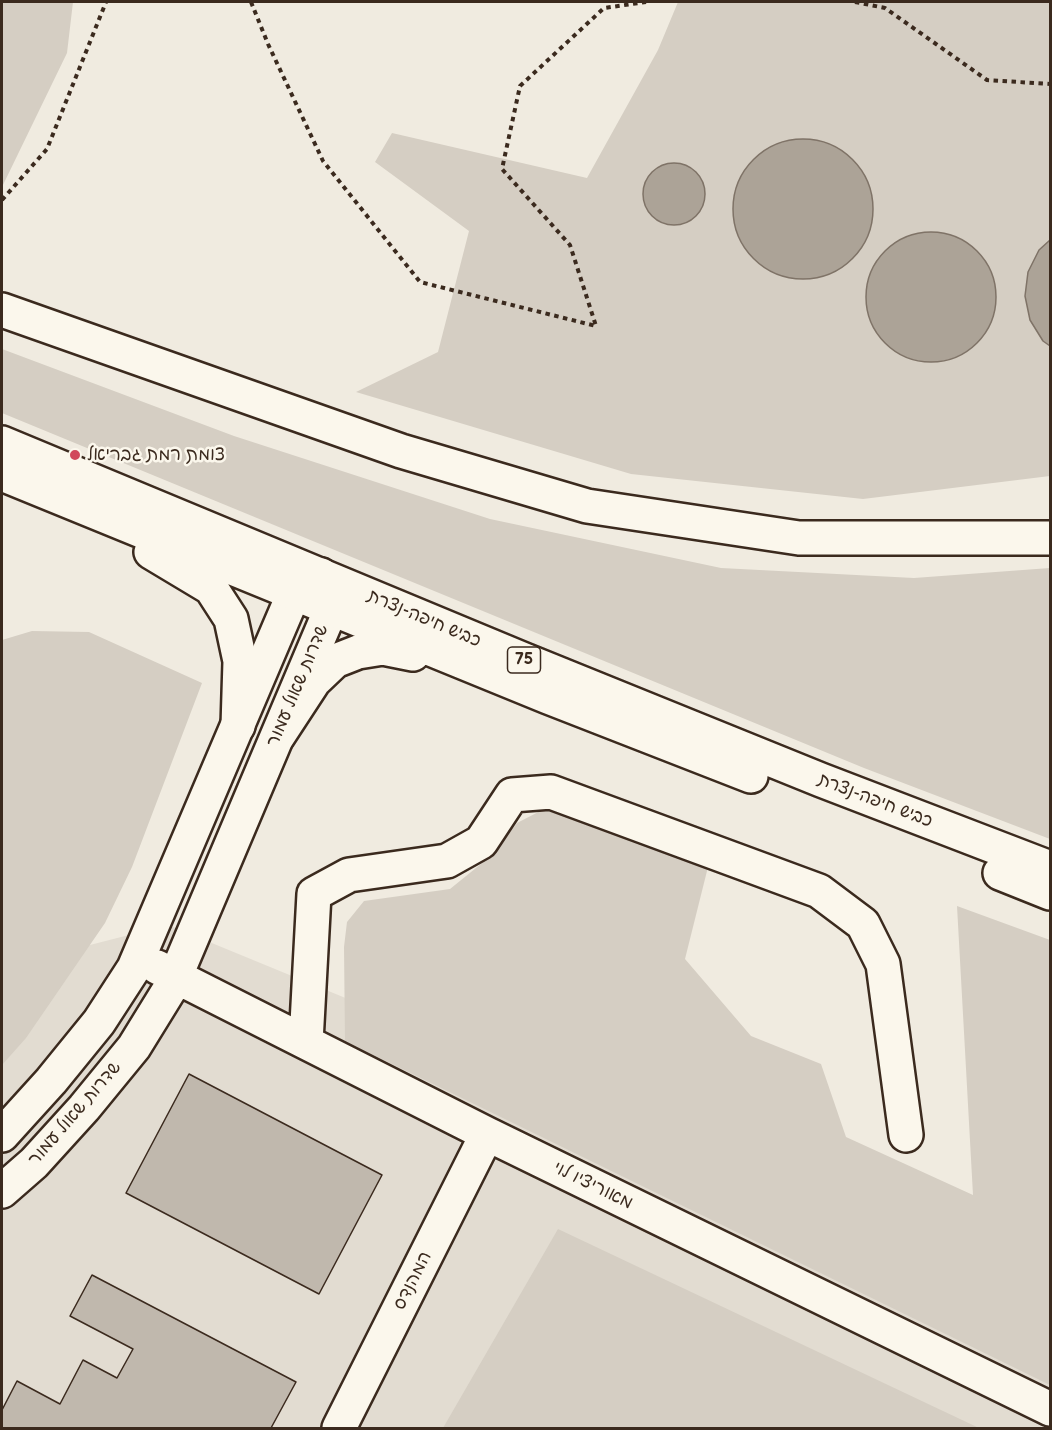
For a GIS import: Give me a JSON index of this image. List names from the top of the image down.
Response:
{
  "streets": {
    "main road": [
      "כביש חיפה-נצרת",
      "75",
      "שדרות שאול עמור",
      "מאוריציו לוי",
      "המהנדס"
    ]
  },
  "crossings": [
    ["כביש חיפה-נצרת", "שדרות שאול עמור"],
    ["שדרות שאול עמור", "מאוריציו לוי"],
    ["מאוריציו לוי", "המהנדס"]
  ],
  "places": ["צומת רמת גבריאל"]
}
